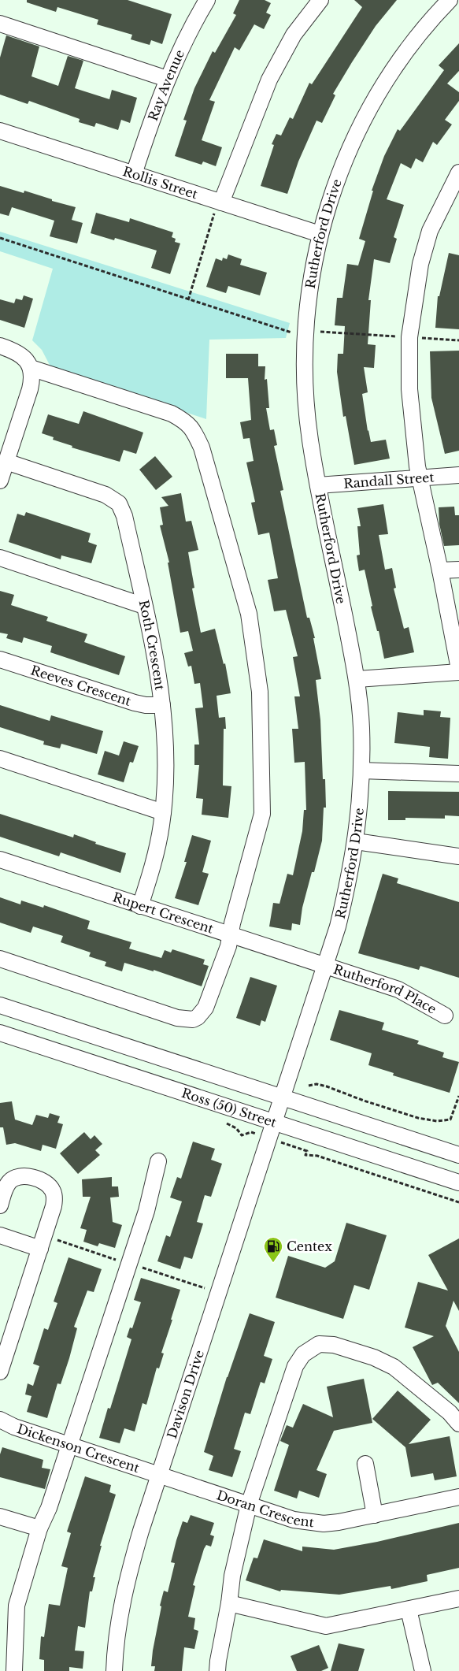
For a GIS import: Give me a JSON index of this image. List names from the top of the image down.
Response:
{
  "streets": {
    "street": [
      "Ray Avenue",
      "Rollis Street",
      "Rutherford Drive",
      "Randall Street",
      "Roth Crescent",
      "Reeves Crescent",
      "Rupert Crescent",
      "Rutherford Place",
      "Ross (50) Street",
      "Davison Drive",
      "Dickenson Crescent",
      "Doran Crescent"
    ]
  },
  "crossings": [
    ["Ray Avenue", "Rollis Street"],
    ["Rollis Street", "Rutherford Drive"],
    ["Rutherford Drive", "Randall Street"],
    ["Rutherford Drive", "Rupert Crescent"],
    ["Rutherford Drive", "Rutherford Place"],
    ["Rutherford Drive", "Ross (50) Street"],
    ["Rutherford Drive", "Davison Drive"],
    ["Roth Crescent", "Reeves Crescent"],
    ["Roth Crescent", "Rupert Crescent"],
    ["Rupert Crescent", "Rutherford Place"],
    ["Ross (50) Street", "Davison Drive"],
    ["Davison Drive", "Dickenson Crescent"],
    ["Davison Drive", "Doran Crescent"],
    ["Dickenson Crescent", "Doran Crescent"]
  ],
  "places": {
    "fuel station": ["Centex"]
  }
}
